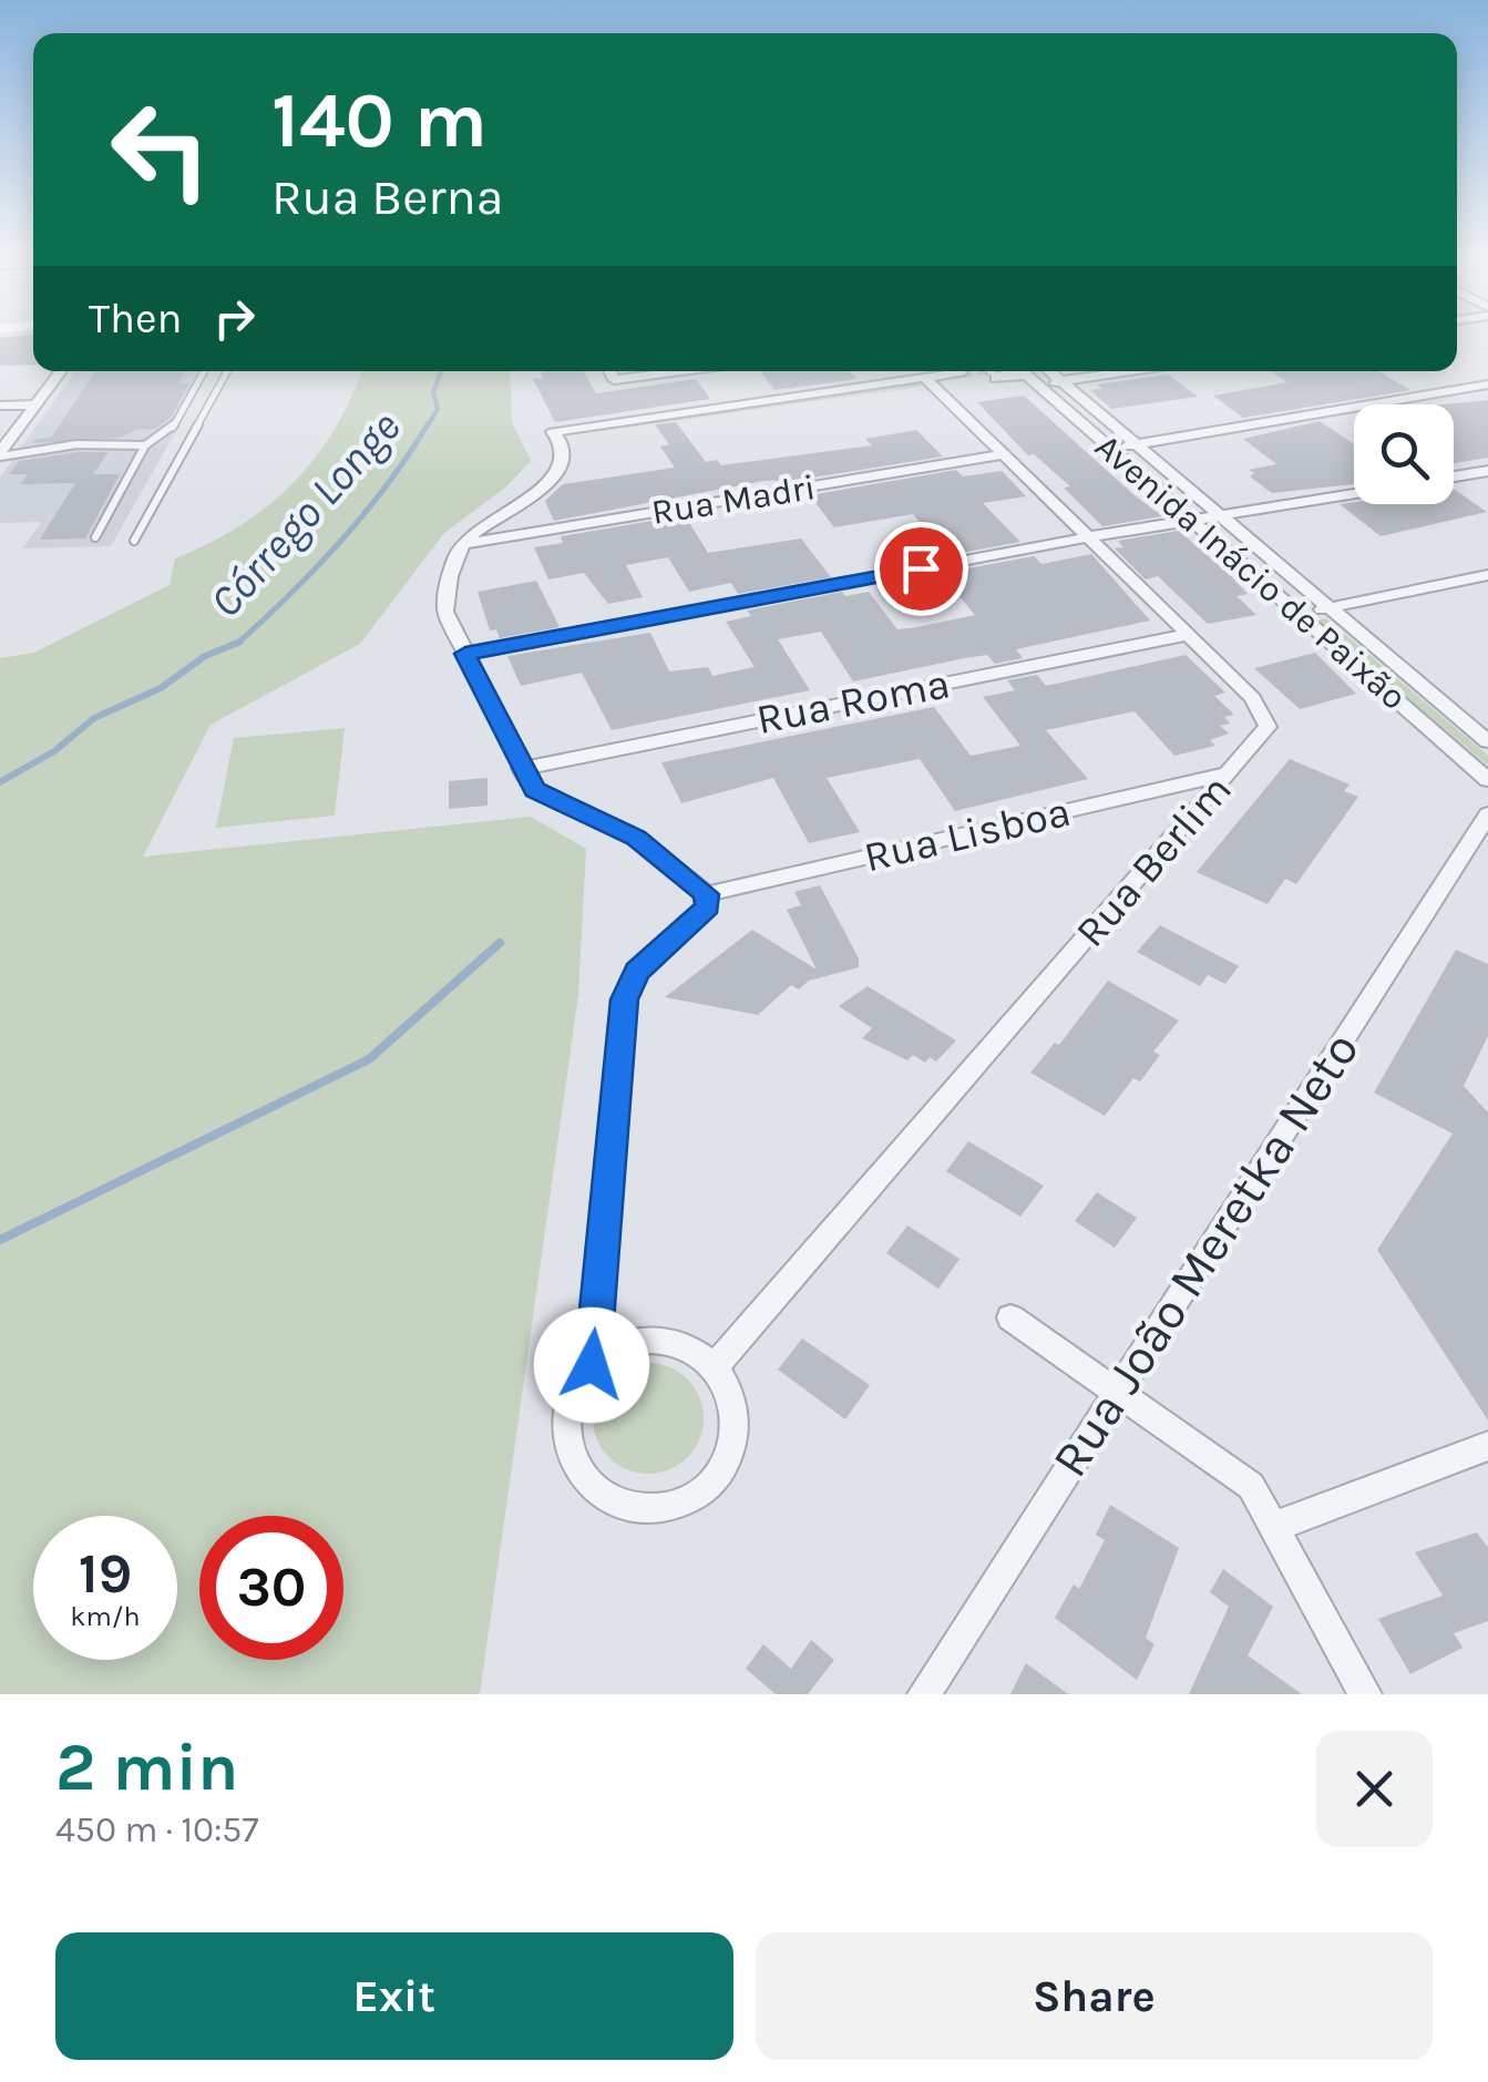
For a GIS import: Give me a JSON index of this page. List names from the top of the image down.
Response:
{
  "streets": {
    "street": [
      "Rua Madri",
      "Avenida Inácio de Paixão",
      "Rua Roma",
      "Rua Lisboa",
      "Rua Berlim",
      "Rua João Meretka Neto"
    ]
  },
  "crossings": [
    ["Rua Madri", "Rua Berlim"],
    ["Rua Roma", "Rua Berlim"],
    ["Rua Lisboa", "Rua Berlim"]
  ],
  "water": ["Córrego Longe"],
  "page": {
    "turn": ["140 m", "Rua Berna"],
    "then": "Then",
    "speed": "19 km/h",
    "limit": "30",
    "heading": ["2 min", "450 m · 10:57"],
    "buttons": ["Exit", "Share"]
  }
}
